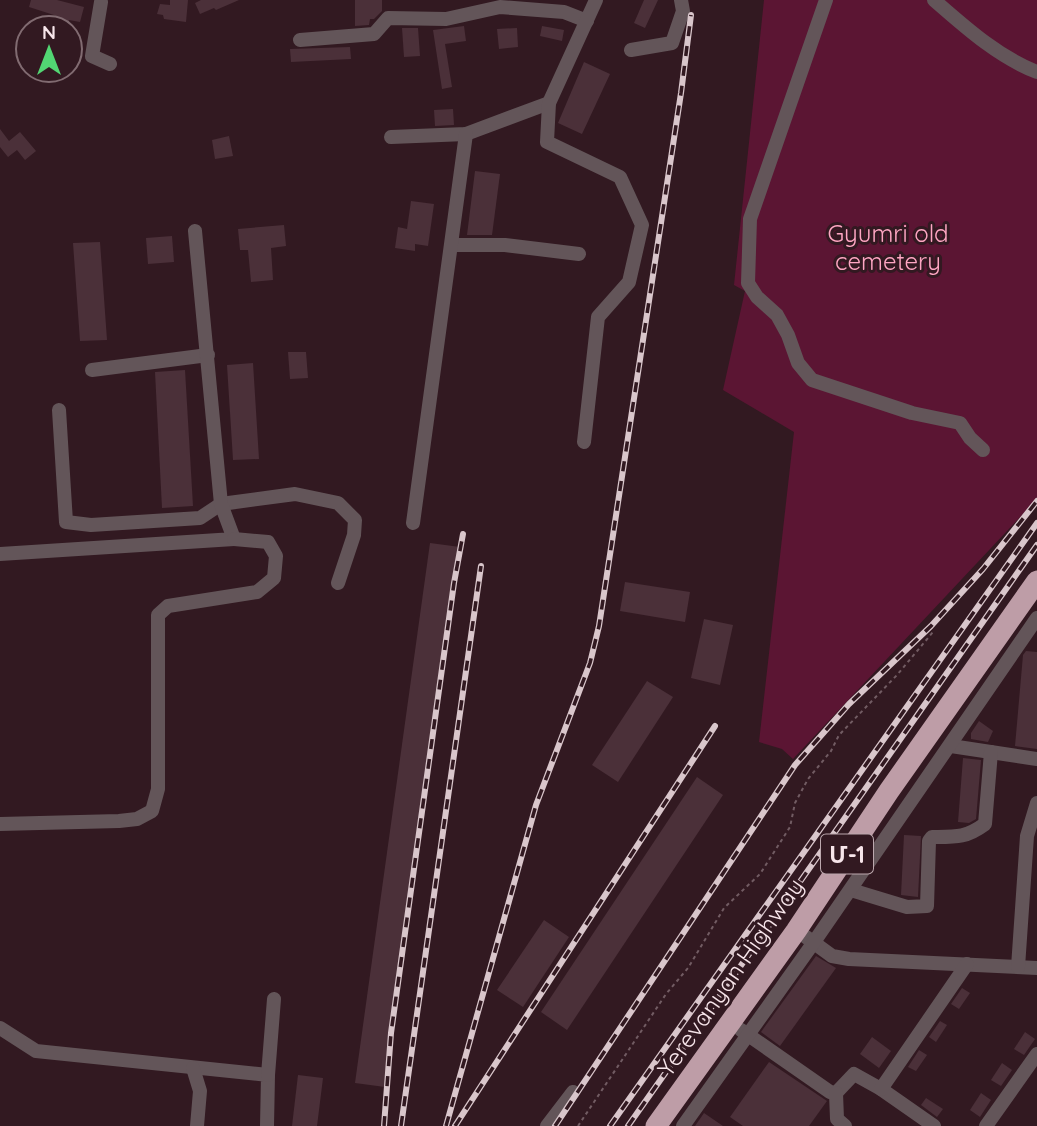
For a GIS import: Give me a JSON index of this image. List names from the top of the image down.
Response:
{
  "streets": {
    "highway": ["Մ-1", "Yerevanyan Highway"]
  },
  "parks": ["Gyumri old cemetery"],
  "north": "top"
}
